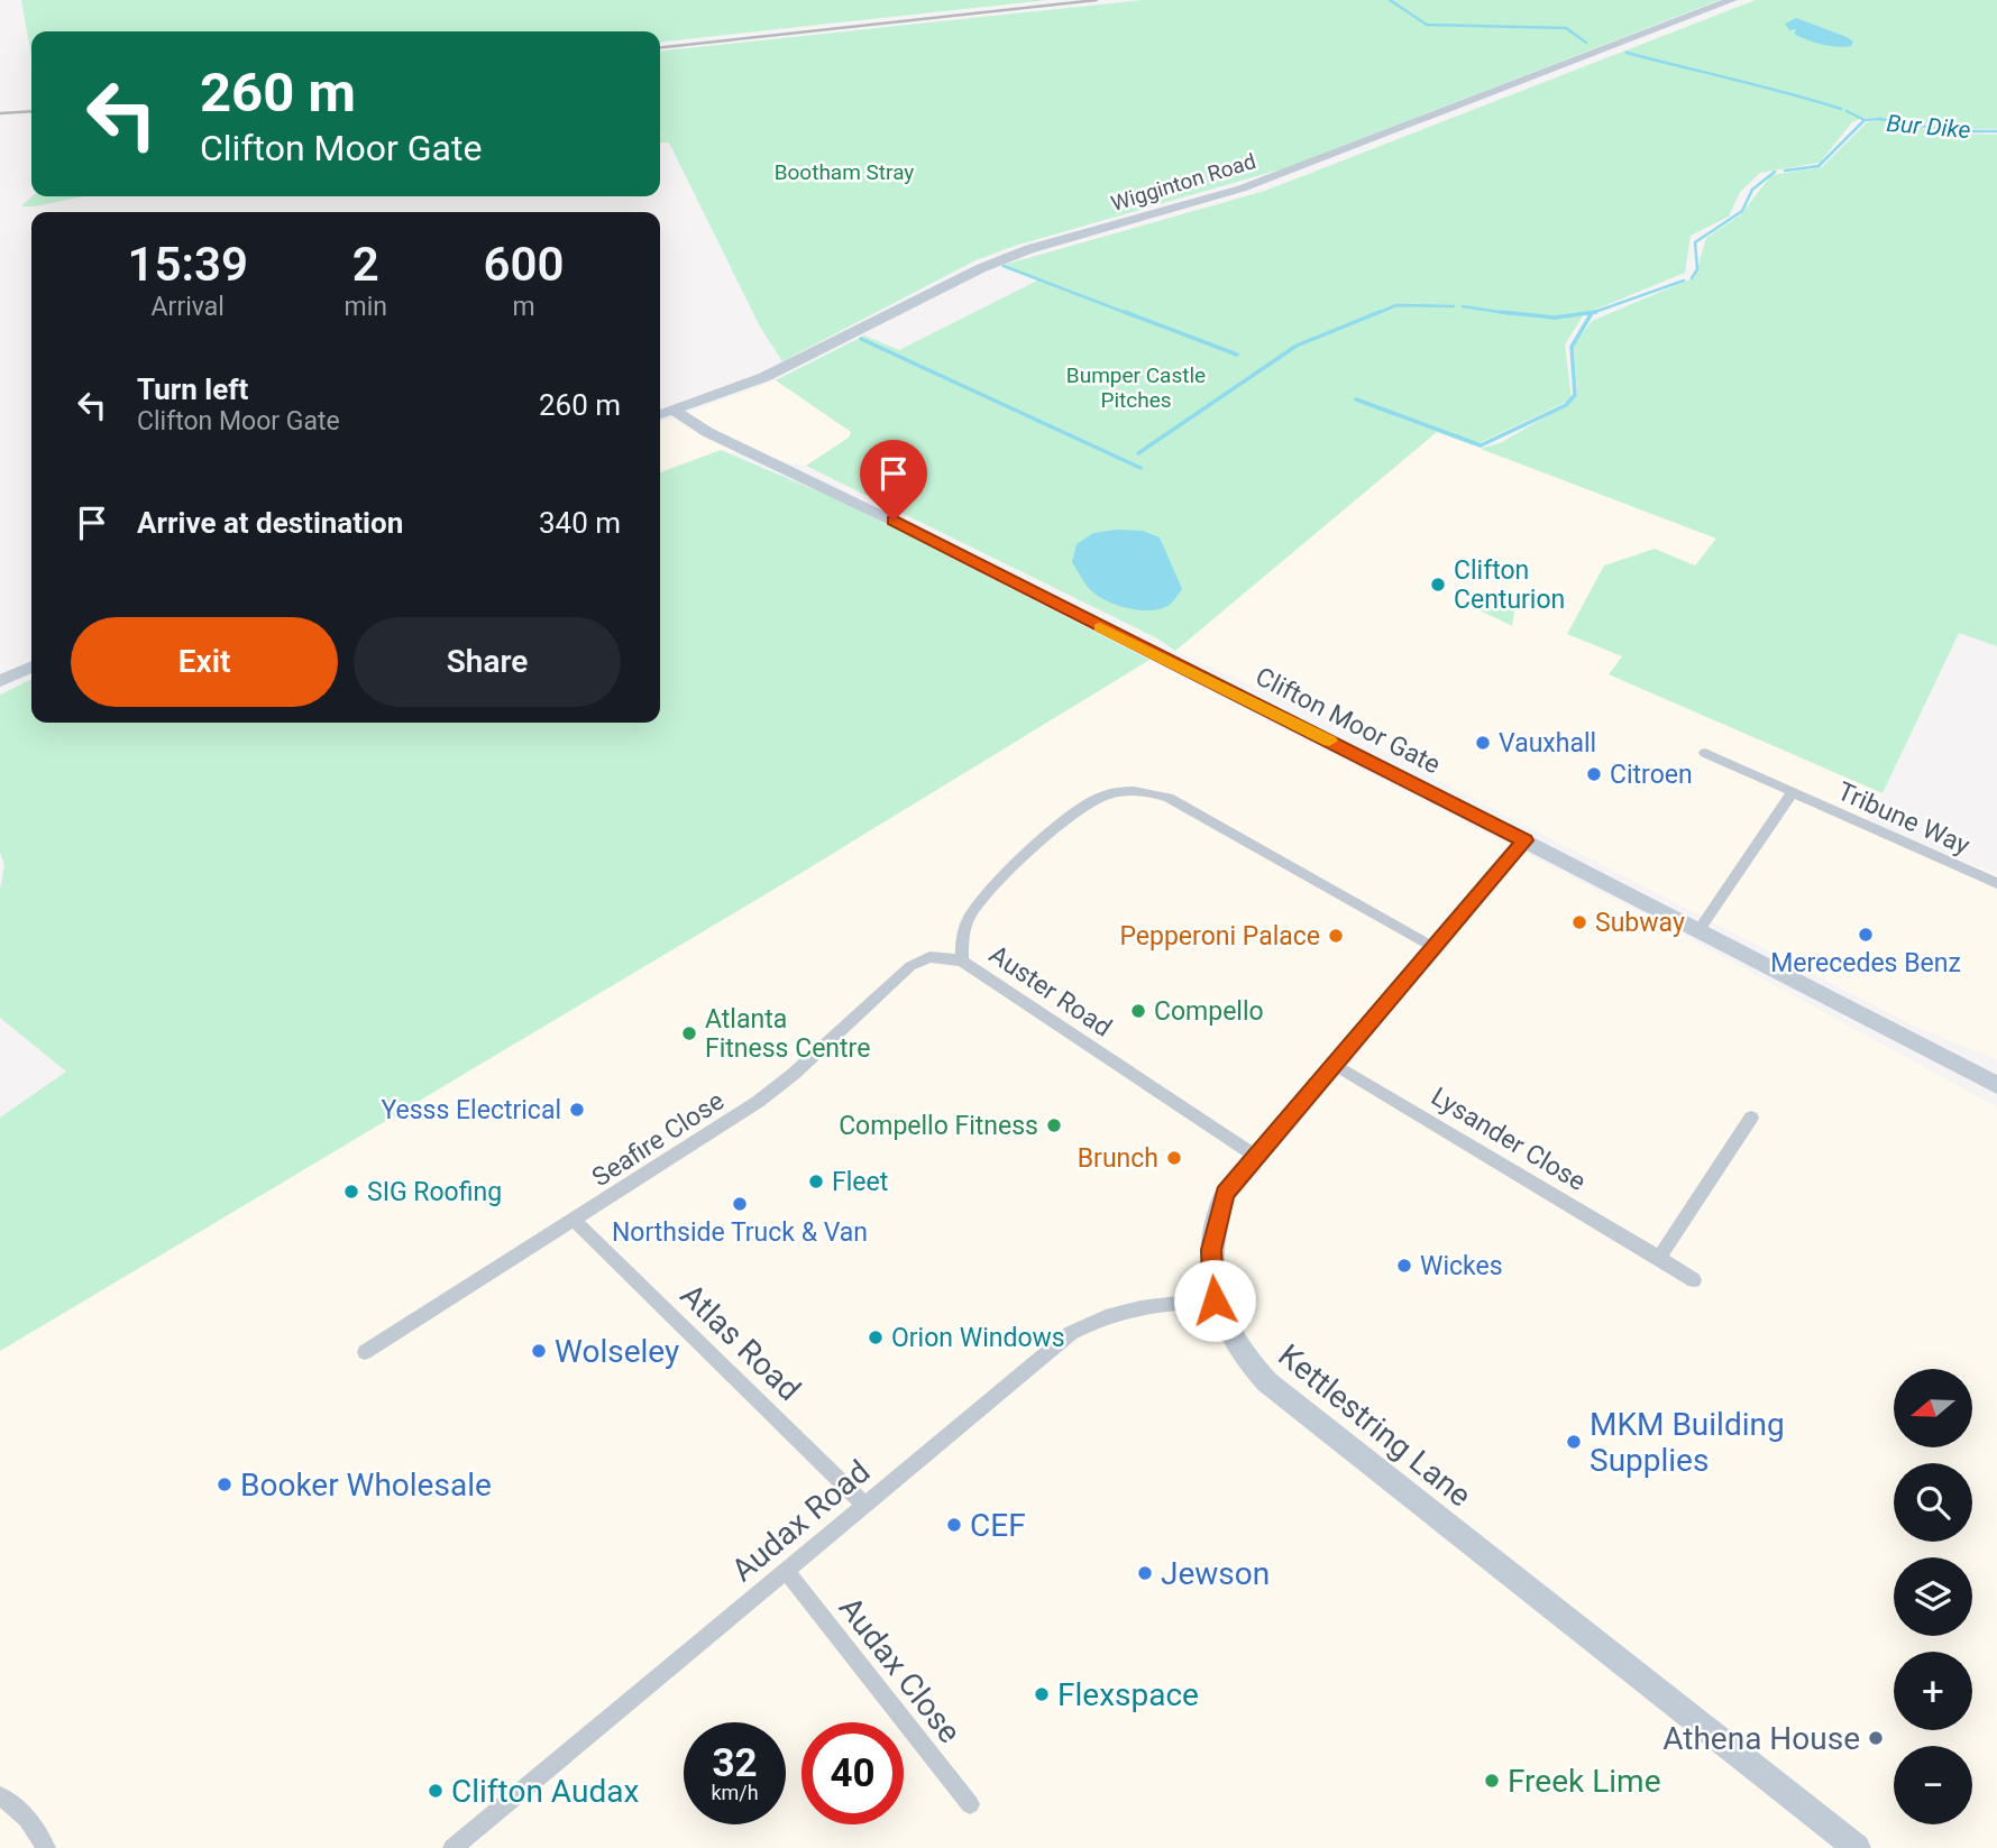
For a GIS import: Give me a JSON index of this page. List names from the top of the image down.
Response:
{
  "streets": {
    "street": [
      "Wigginton Road",
      "Clifton Moor Gate",
      "Tribune Way",
      "Auster Road",
      "Seafire Close",
      "Lysander Close",
      "Atlas Road",
      "Kettlestring Lane",
      "Audax Road",
      "Audax Close"
    ]
  },
  "crossings": [
    ["Wigginton Road", "Clifton Moor Gate"],
    ["Clifton Moor Gate", "Kettlestring Lane"],
    ["Auster Road", "Seafire Close"],
    ["Auster Road", "Kettlestring Lane"],
    ["Seafire Close", "Atlas Road"],
    ["Lysander Close", "Kettlestring Lane"],
    ["Atlas Road", "Audax Road"],
    ["Kettlestring Lane", "Audax Road"],
    ["Audax Road", "Audax Close"]
  ],
  "water": ["Bur Dike"],
  "parks": ["Bootham Stray", "Bumper Castle Pitches"],
  "places": [
    "Clifton Centurion",
    "Vauxhall",
    "Citroen",
    "Subway",
    "Merecedes Benz",
    "Pepperoni Palace",
    "Compello",
    "Atlanta Fitness Centre",
    "Yesss Electrical",
    "Compello Fitness",
    "Brunch",
    "Fleet",
    "SIG Roofing",
    "Northside Truck & Van",
    "Wickes",
    "Orion Windows",
    "Wolseley",
    "MKM Building Supplies",
    "Booker Wholesale",
    "CEF",
    "Jewson",
    "Flexspace",
    "Athena House",
    "Freek Lime",
    "Clifton Audax"
  ],
  "north": "left",
  "page": {
    "turn": ["260 m", "Clifton Moor Gate"],
    "eta": [
      "15:39",
      "Arrival",
      "2",
      "min",
      "600",
      "m"
    ],
    "list": [
      {
        "name": "Turn left",
        "note": "Clifton Moor Gate",
        "value": "260 m"
      },
      {
        "name": "Arrive at destination",
        "value": "340 m"
      }
    ],
    "buttons": ["Exit", "Share"],
    "map_buttons": ["+", "−"],
    "speed": "32 km/h",
    "limit": "40"
  }
}
